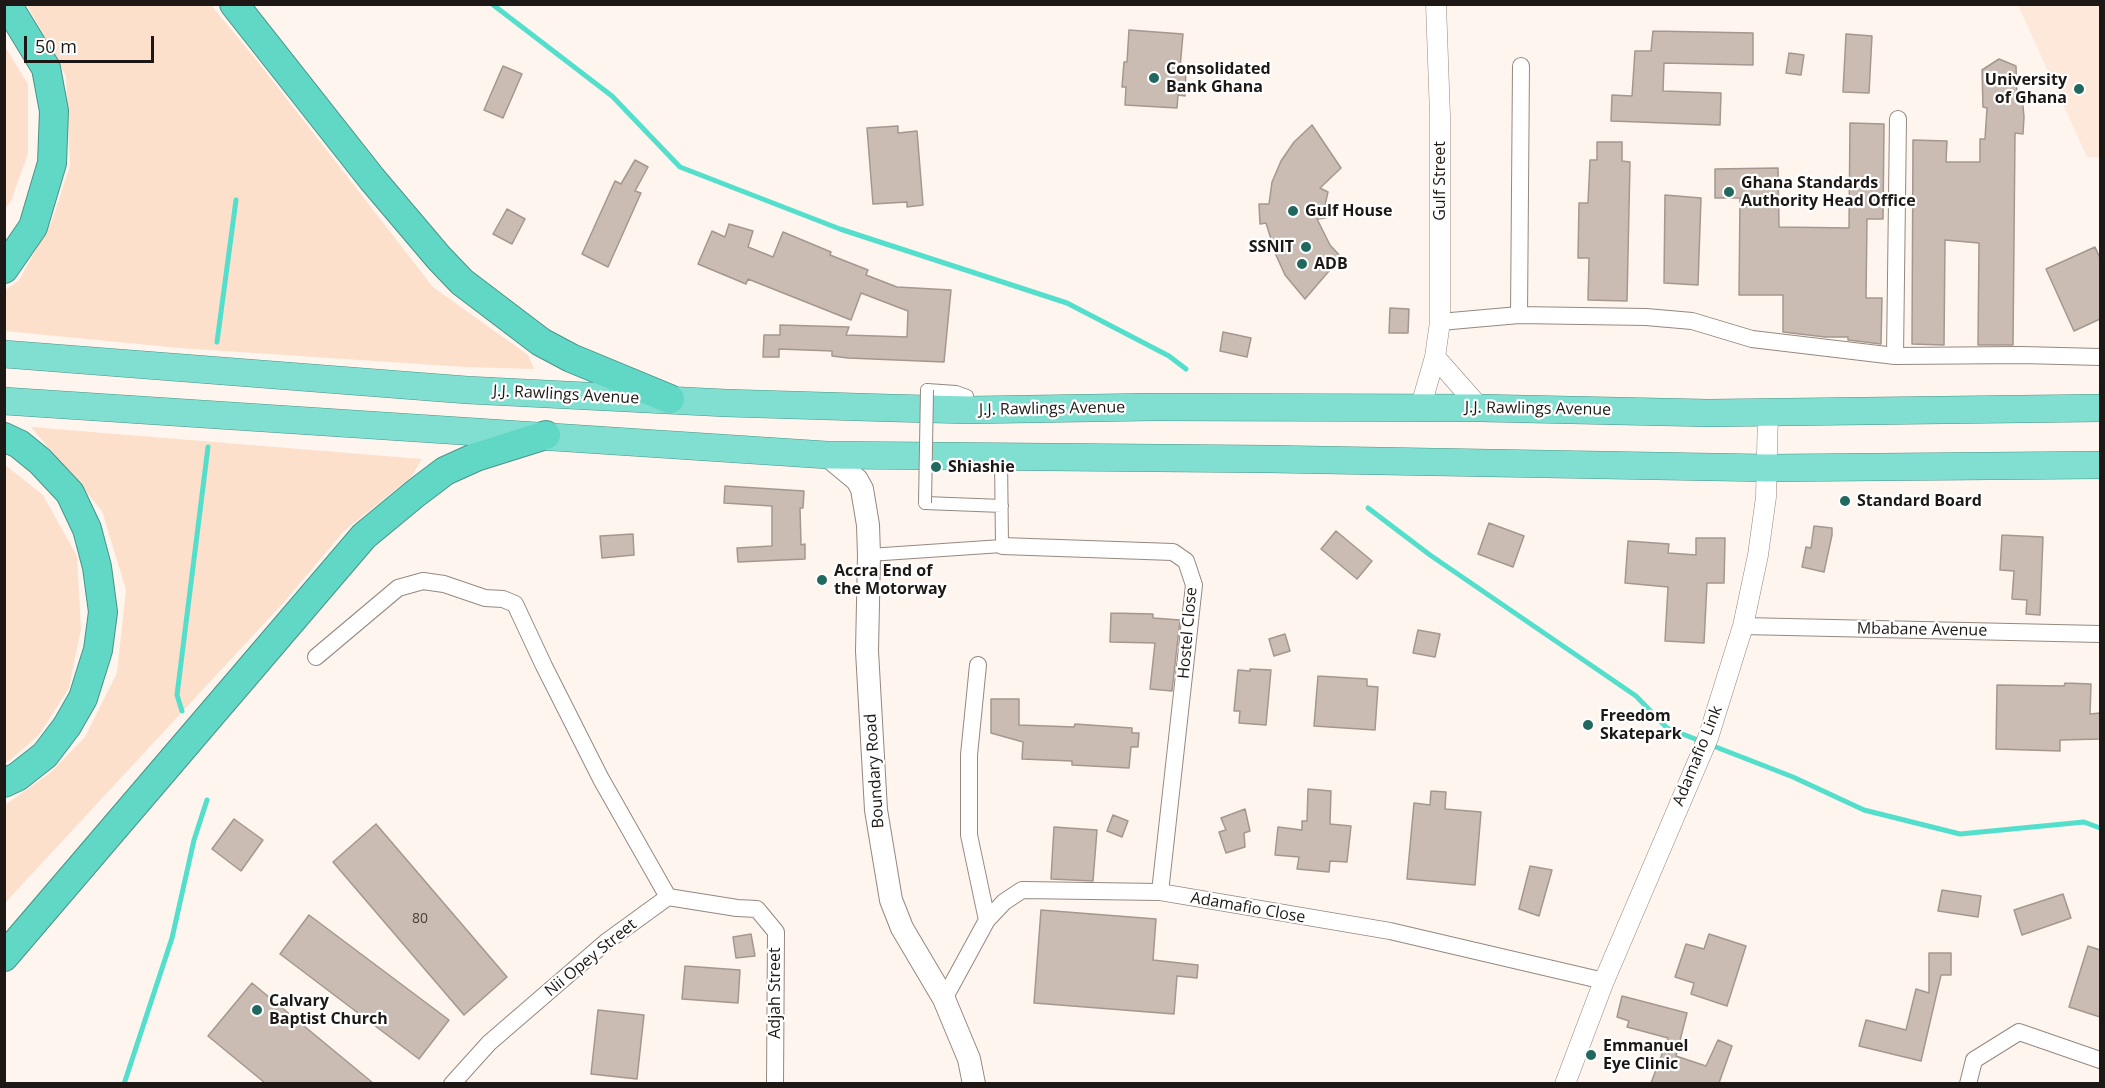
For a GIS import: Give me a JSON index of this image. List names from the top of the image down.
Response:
{
  "streets": {
    "highway": ["J.J. Rawlings Avenue"],
    "main road": ["Boundary Road"],
    "street": [
      "Gulf Street",
      "Mbabane Avenue",
      "Hostel Close",
      "Adamafio Link",
      "Adamafio Close",
      "Nii Opey Street",
      "Adjah Street"
    ]
  },
  "crossings": [
    ["Gulf Street", "J.J. Rawlings Avenue"],
    ["J.J. Rawlings Avenue", "Adamafio Link"],
    ["Mbabane Avenue", "Adamafio Link"],
    ["Hostel Close", "Adamafio Close"],
    ["Adamafio Link", "Adamafio Close"],
    ["Boundary Road", "Adamafio Close"],
    ["Nii Opey Street", "Adjah Street"]
  ],
  "places": [
    "Consolidated Bank Ghana",
    "University of Ghana",
    "Ghana Standards Authority Head Office",
    "Gulf House",
    "SSNIT",
    "ADB",
    "Shiashie",
    "Standard Board",
    "Accra End of the Motorway",
    "Freedom Skatepark",
    "Calvary Baptist Church",
    "Emmanuel Eye Clinic"
  ],
  "house_numbers": ["80"],
  "scale_bar": "50 m"
}
